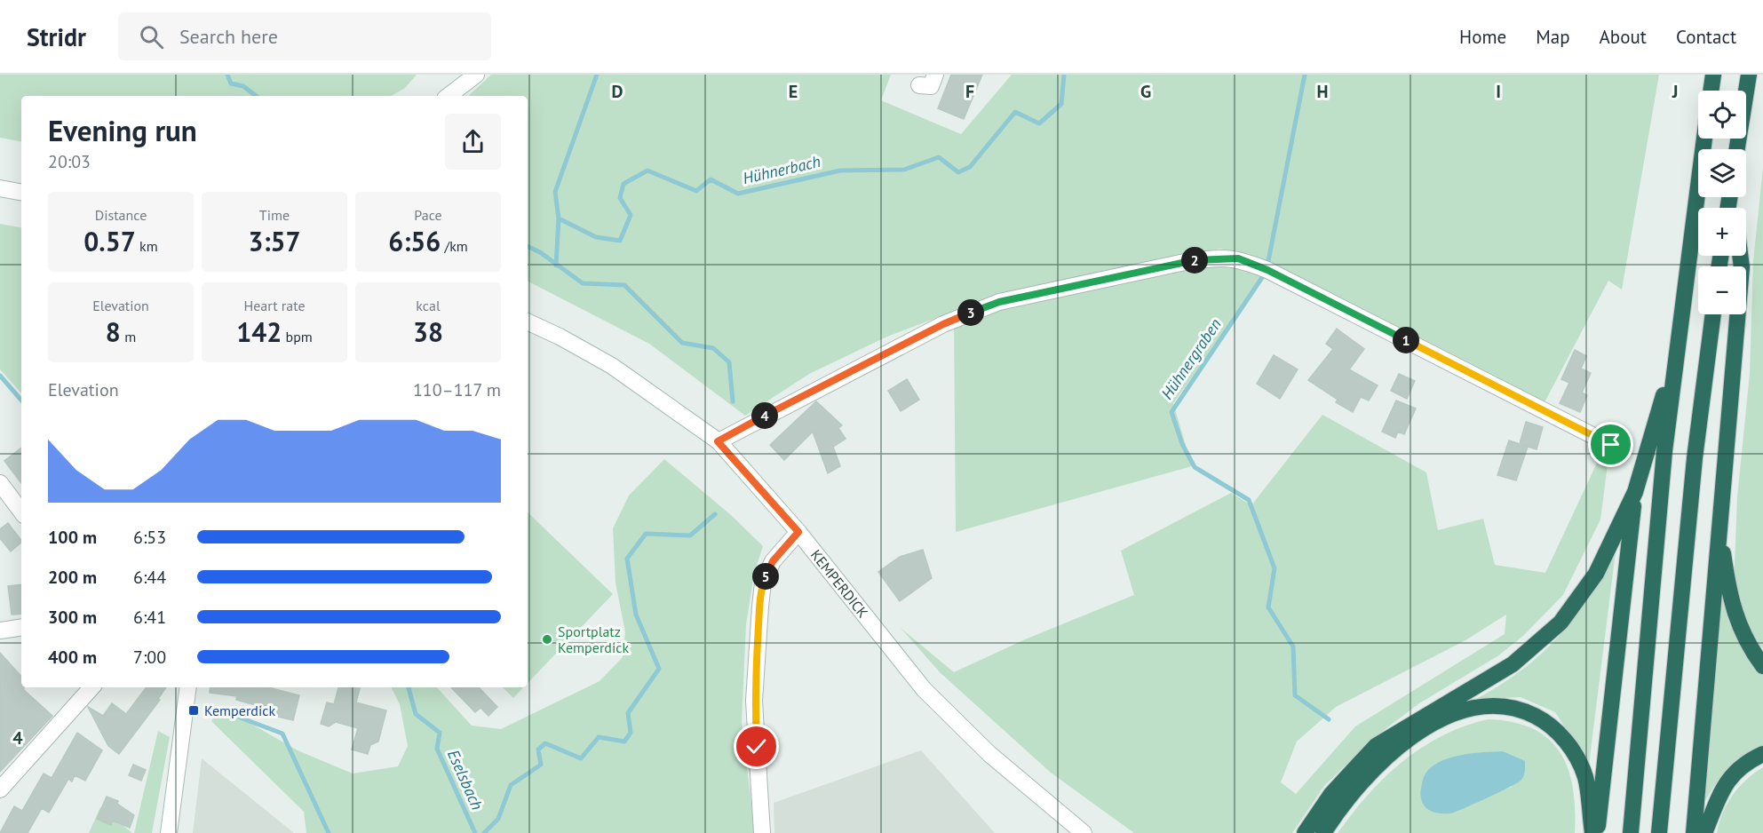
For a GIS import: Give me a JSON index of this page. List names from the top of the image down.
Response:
{
  "streets": {
    "street": ["KEMPERDICK"]
  },
  "water": ["Hühnerbach", "Hühnergraben", "Eselsbach"],
  "places": {
    "other": ["Sportplatz Kemperdick"],
    "transit": ["Kemperdick"]
  },
  "page": {
    "header": "Stridr",
    "search": "Search here",
    "nav": [
      "Home",
      "Map",
      "About",
      "Contact"
    ],
    "map_buttons": ["+", "−"],
    "heading": ["Evening run", "20:03"],
    "stats": [
      ["Distance", "0.57 km"],
      ["Time", "3:57"],
      ["Pace", "6:56 /km"],
      ["Elevation", "8 m"],
      ["Heart rate", "142 bpm"],
      ["kcal", "38"]
    ],
    "pins": [
      "2",
      "3",
      "1",
      "4",
      "5"
    ],
    "chart": ["Elevation", "110–117 m"],
    "list": [
      {
        "name": "100 m",
        "note": "6:53"
      },
      {
        "name": "200 m",
        "note": "6:44"
      },
      {
        "name": "300 m",
        "note": "6:41"
      },
      {
        "name": "400 m",
        "note": "7:00"
      }
    ]
  },
  "grid": {
    "columns": [
      "D",
      "E",
      "F",
      "G",
      "H",
      "I",
      "J"
    ],
    "rows": ["4"]
  }
}
